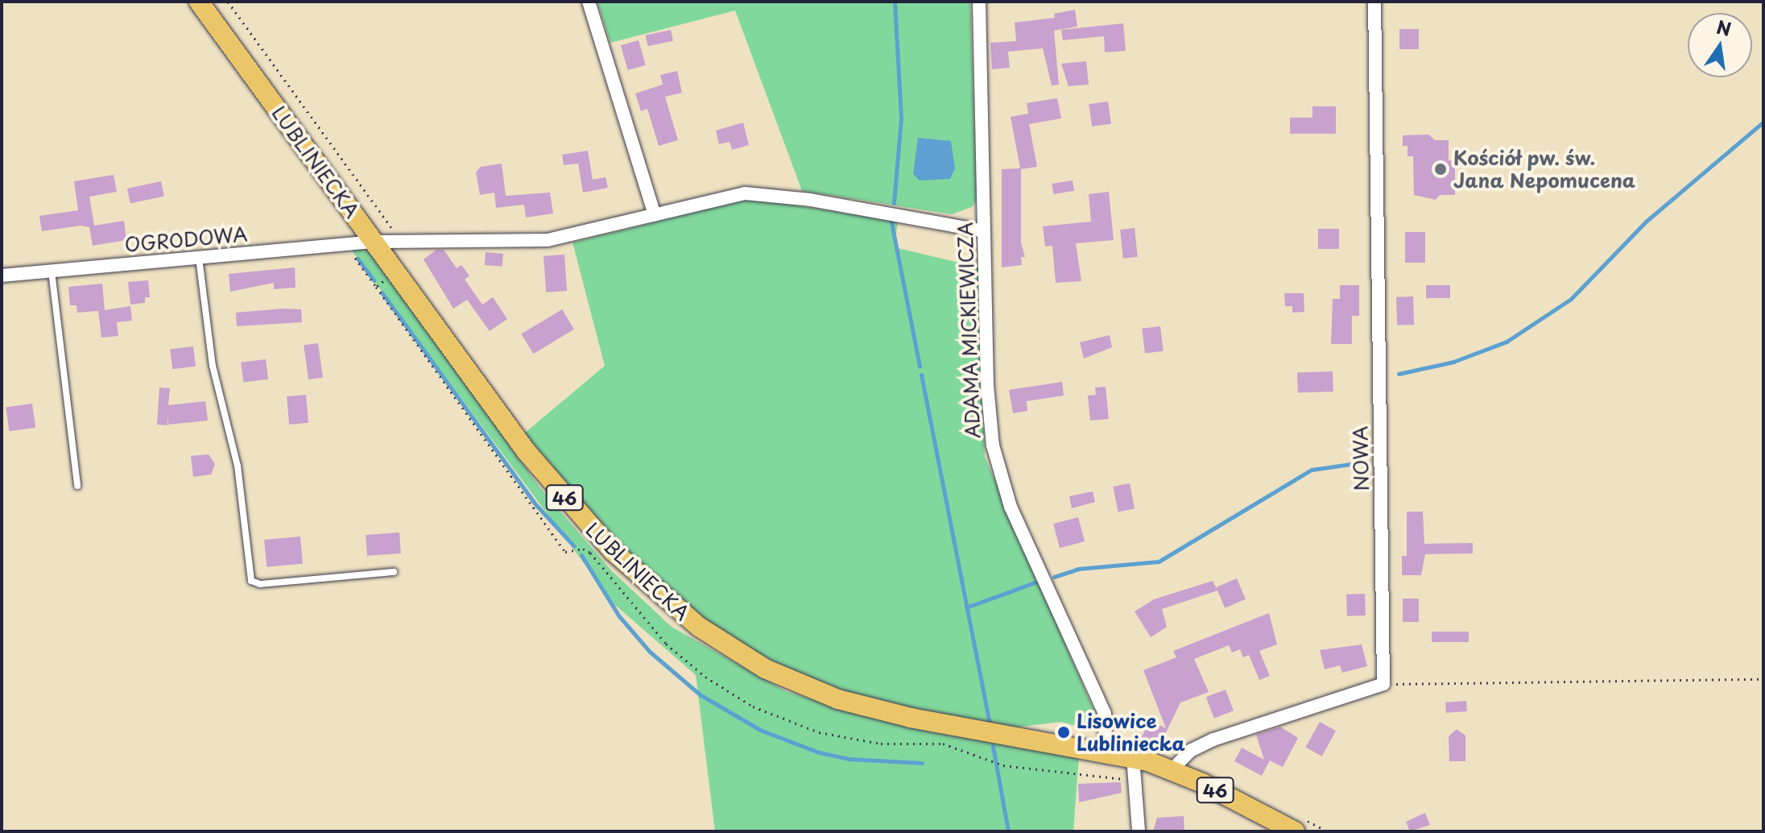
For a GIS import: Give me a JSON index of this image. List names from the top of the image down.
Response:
{
  "streets": {
    "main road": ["LUBLINIECKA", "46"],
    "street": ["OGRODOWA", "ADAMA MICKIEWICZA", "NOWA"]
  },
  "crossings": [
    ["LUBLINIECKA", "OGRODOWA"],
    ["LUBLINIECKA", "ADAMA MICKIEWICZA"],
    ["OGRODOWA", "ADAMA MICKIEWICZA"]
  ],
  "places": ["Kościół pw. św. Jana Nepomucena", "Lisowice Lubliniecka"],
  "north": "top"
}
